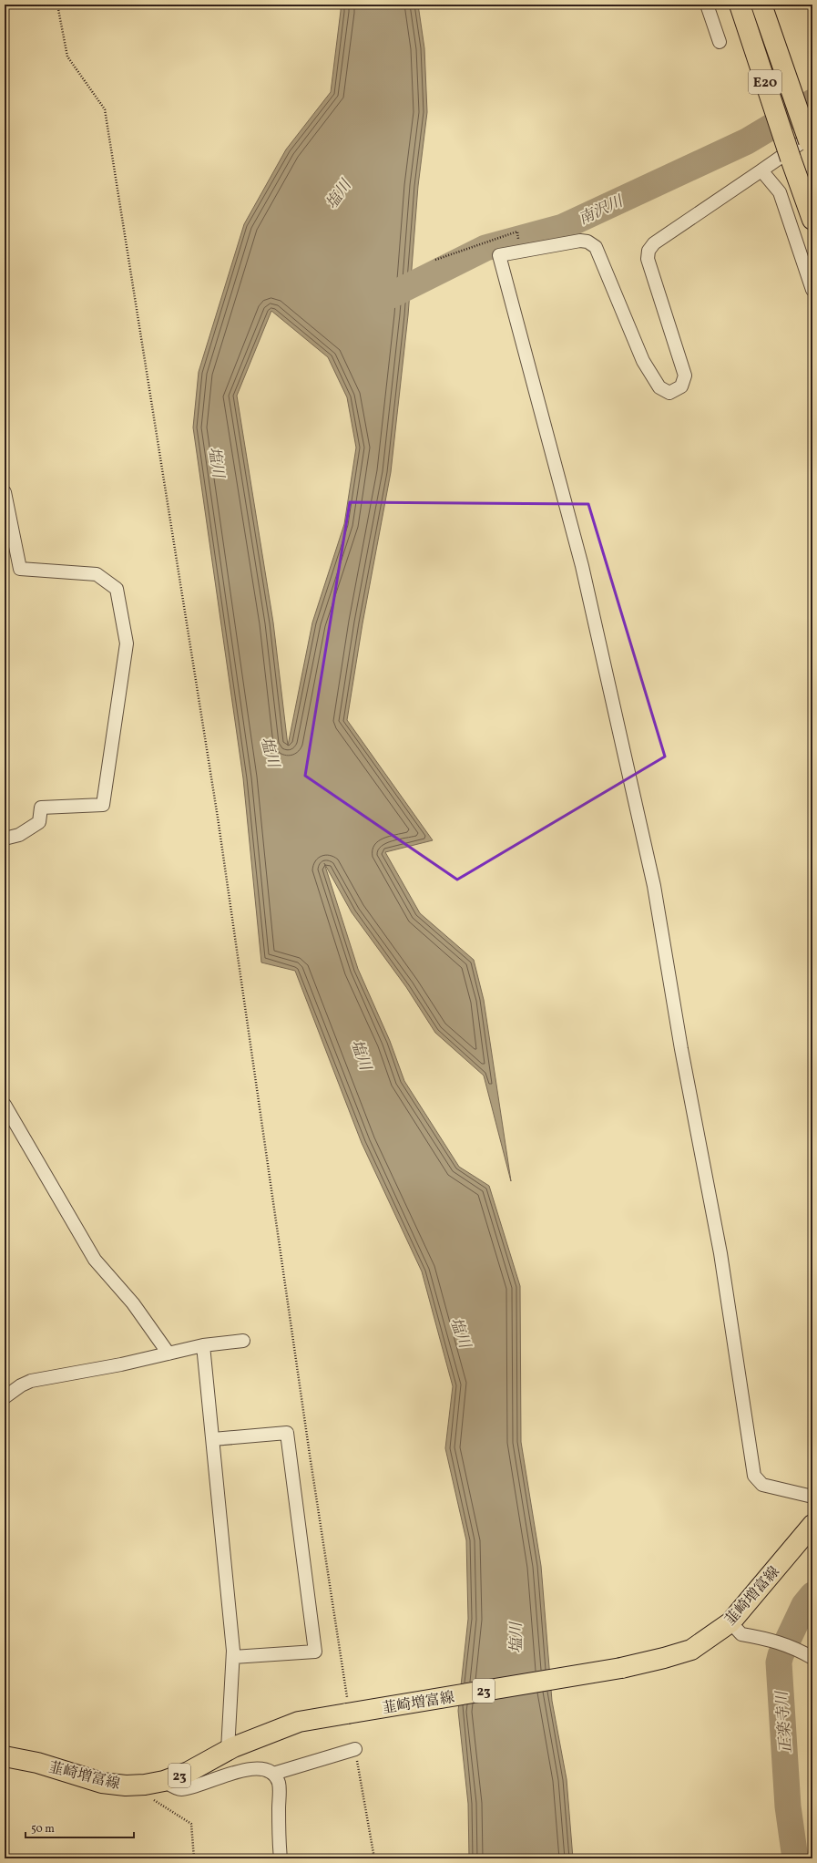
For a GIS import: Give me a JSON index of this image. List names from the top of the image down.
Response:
{
  "streets": {
    "main road": ["E20", "韮崎増富線", "23"]
  },
  "water": ["塩川", "南沢川", "正楽寺川"],
  "scale_bar": "50 m"
}
